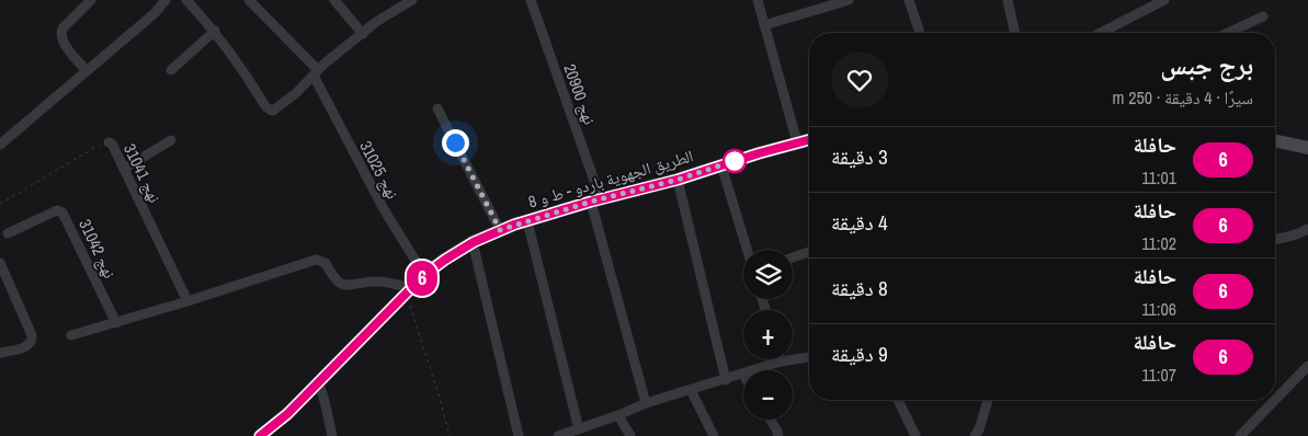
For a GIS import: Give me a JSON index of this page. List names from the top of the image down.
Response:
{
  "streets": {
    "main road": ["الطريق الجهوية باردو - ط و 8"],
    "street": [
      "نهج 20900",
      "نهج 31025",
      "نهج 31041",
      "نهج 31042"
    ]
  },
  "crossings": [
    ["نهج 20900", "الطريق الجهوية باردو - ط و 8"],
    ["نهج 31025", "الطريق الجهوية باردو - ط و 8"]
  ],
  "lines": ["bus line 6"],
  "page": {
    "on_map": "6",
    "heading": ["برج جبس", "سيرًا · 4 دقيقة · 250 m"],
    "list": [
      {
        "mark": "6",
        "name": "حافلة",
        "note": "11:01",
        "value": "3 دقيقة"
      },
      {
        "mark": "6",
        "name": "حافلة",
        "note": "11:02",
        "value": "4 دقيقة"
      },
      {
        "mark": "6",
        "name": "حافلة",
        "note": "11:06",
        "value": "8 دقيقة"
      },
      {
        "mark": "6",
        "name": "حافلة",
        "note": "11:07",
        "value": "9 دقيقة"
      }
    ],
    "map_buttons": ["+", "−"]
  }
}
